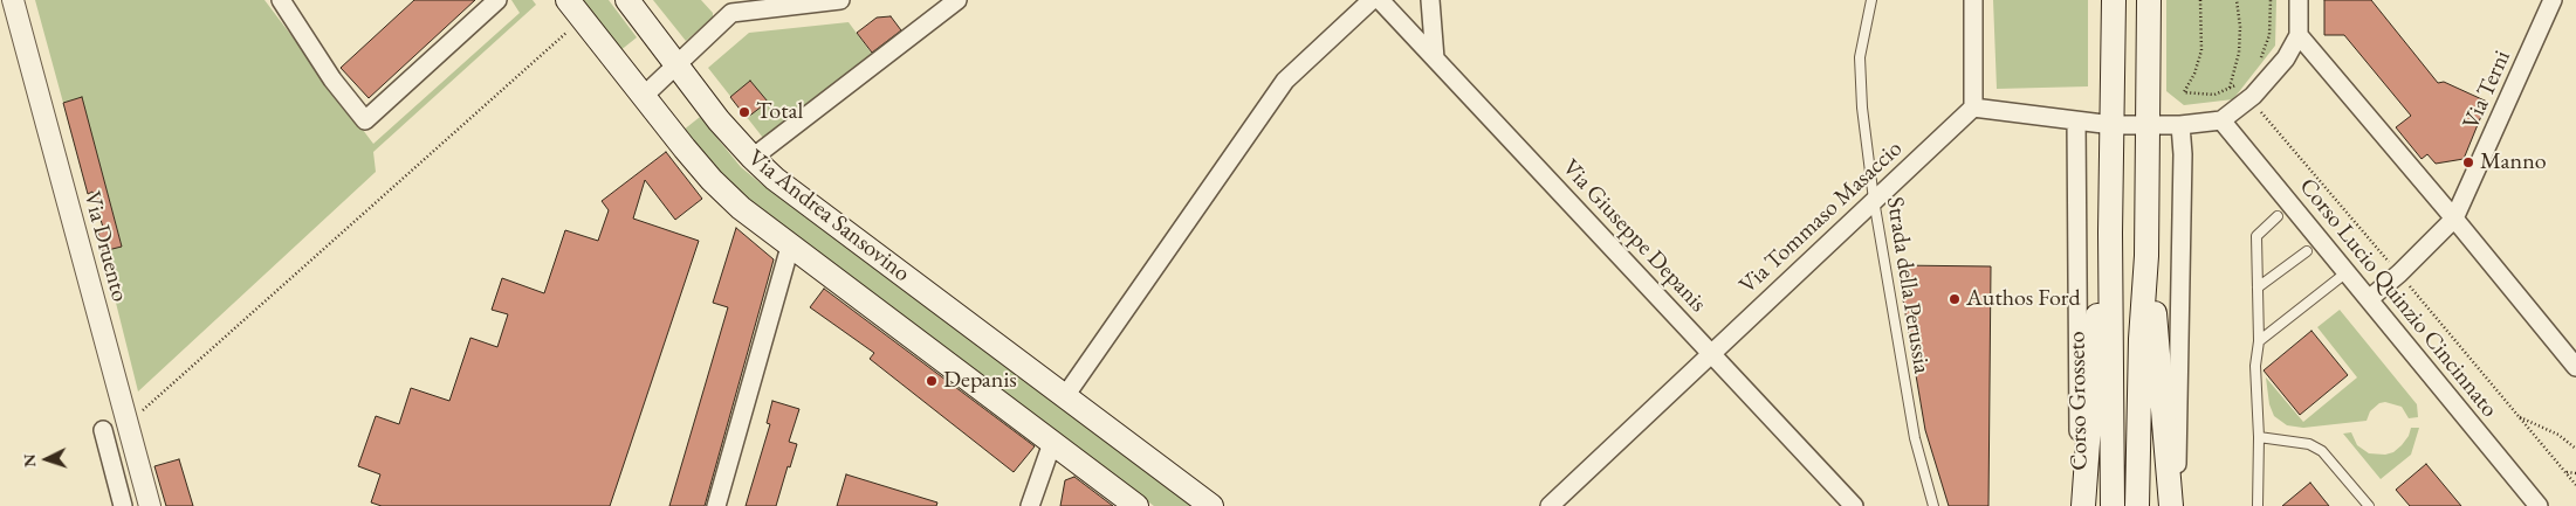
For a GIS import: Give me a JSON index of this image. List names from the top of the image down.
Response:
{
  "streets": {
    "main road": ["Via Andrea Sansovino", "Corso Grosseto"],
    "street": [
      "Via Terni",
      "Via Tommaso Masaccio",
      "Via Giuseppe Depanis",
      "Via Druento",
      "Corso Lucio Quinzio Cincinnato"
    ],
    "lane": ["Strada della Perussia"]
  },
  "crossings": [
    ["Via Terni", "Corso Lucio Quinzio Cincinnato"],
    ["Via Tommaso Masaccio", "Via Giuseppe Depanis"],
    ["Via Tommaso Masaccio", "Strada della Perussia"]
  ],
  "places": [
    "Total",
    "Manno",
    "Authos Ford",
    "Depanis"
  ],
  "north": "left"
}
